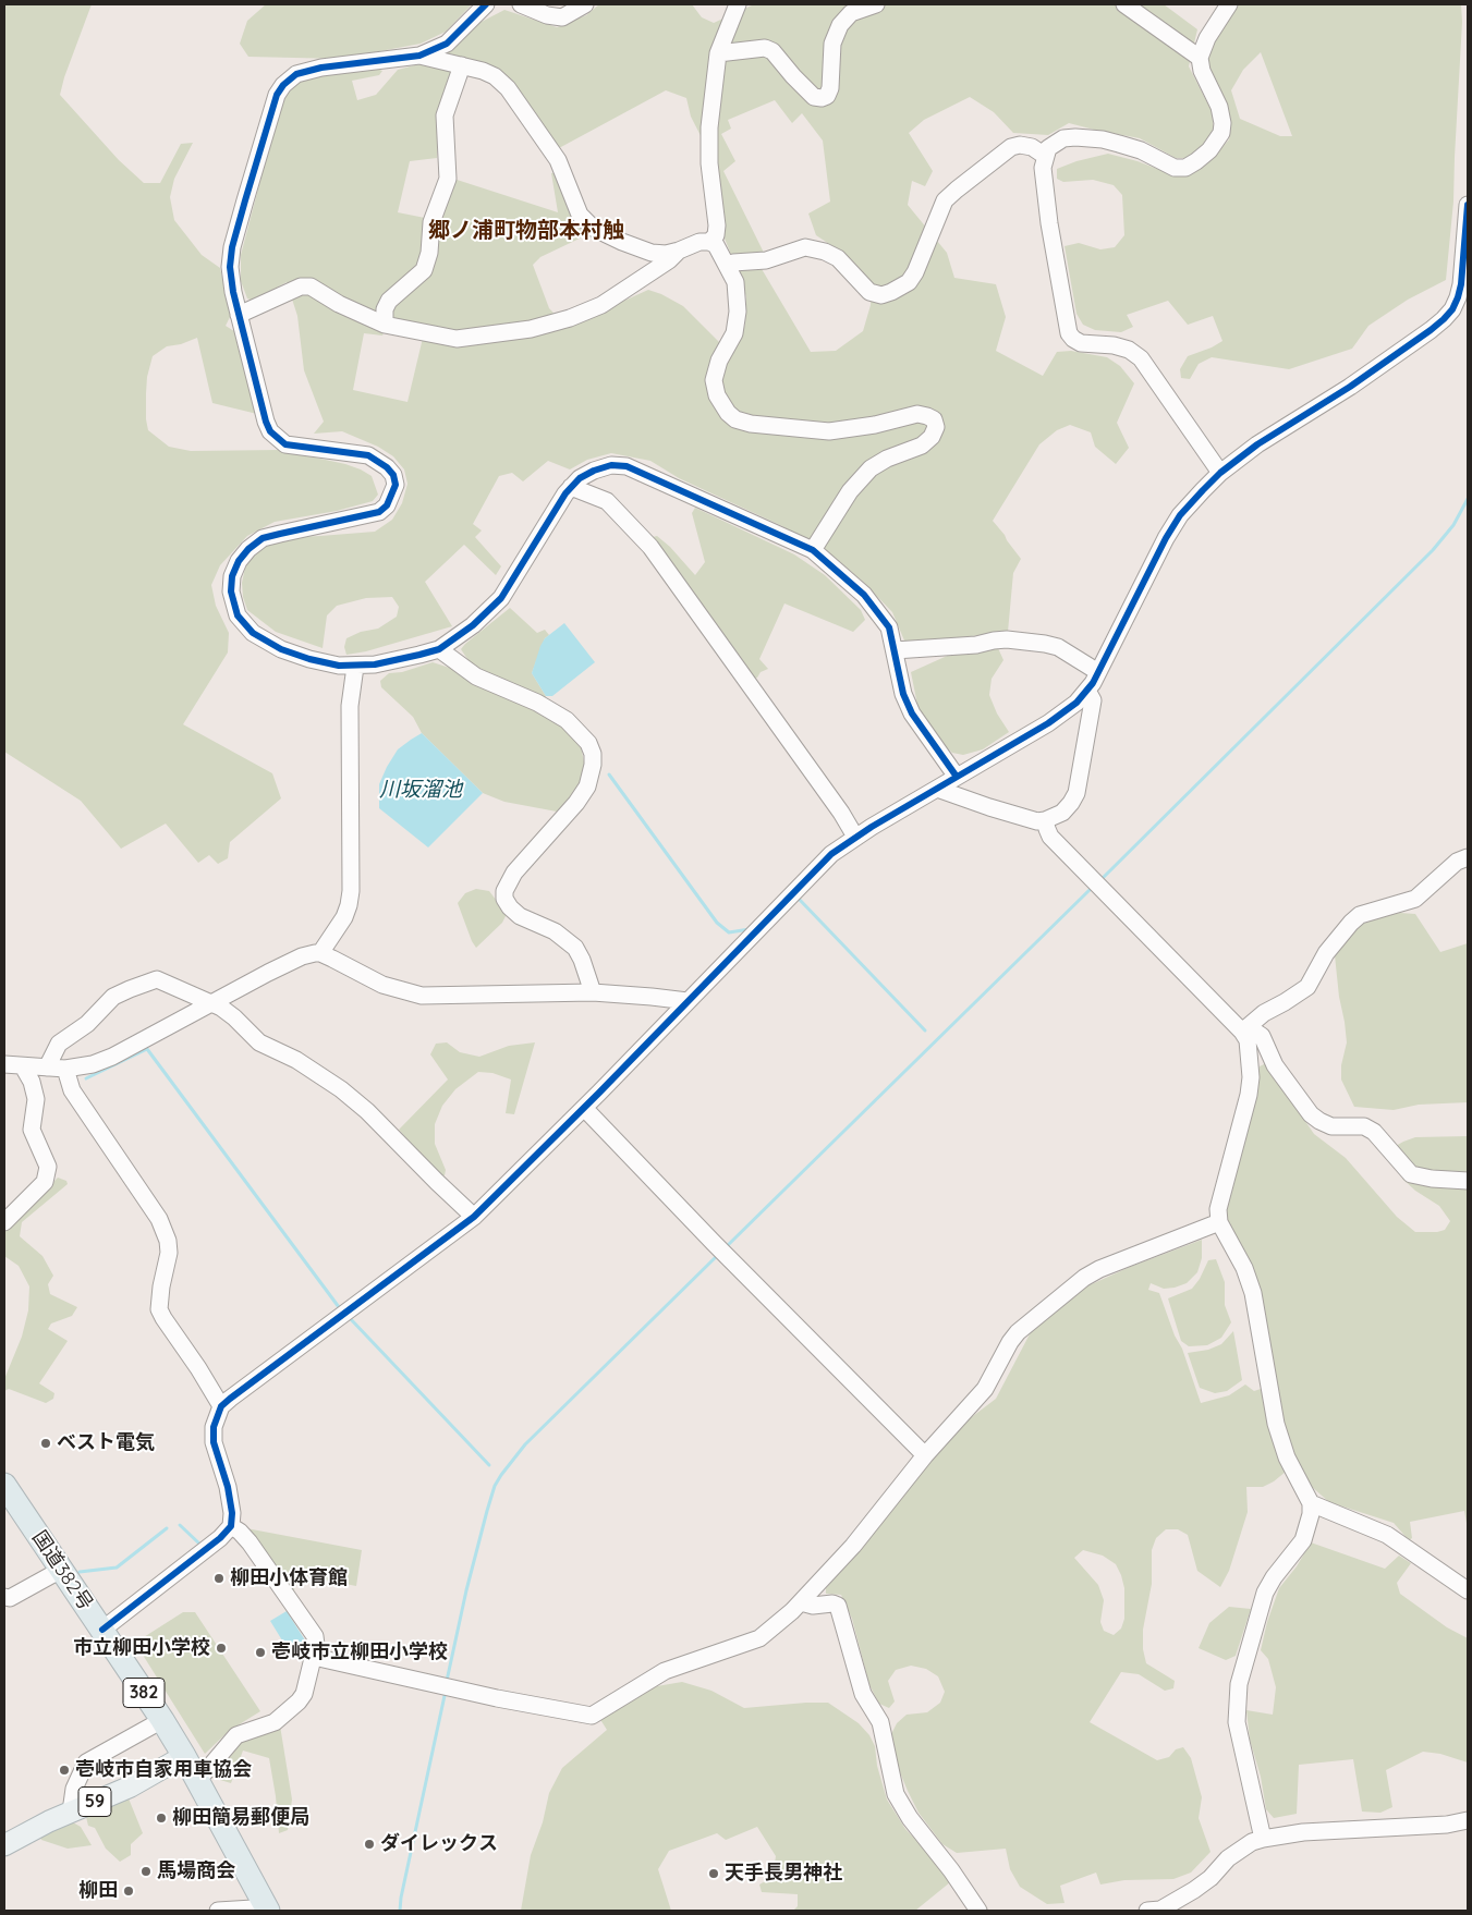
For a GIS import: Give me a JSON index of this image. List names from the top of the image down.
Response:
{
  "streets": {
    "highway": ["国道382号", "382"],
    "main road": ["59"]
  },
  "crossings": [
    ["国道382号", "59"]
  ],
  "districts": ["郷ノ浦町物部本村触"],
  "water": ["川坂溜池"],
  "places": [
    "ベスト電気",
    "柳田小体育館",
    "市立柳田小学校",
    "壱岐市立柳田小学校",
    "壱岐市自家用車協会",
    "柳田簡易郵便局",
    "ダイレックス",
    "馬場商会",
    "天手長男神社",
    "柳田"
  ]
}
